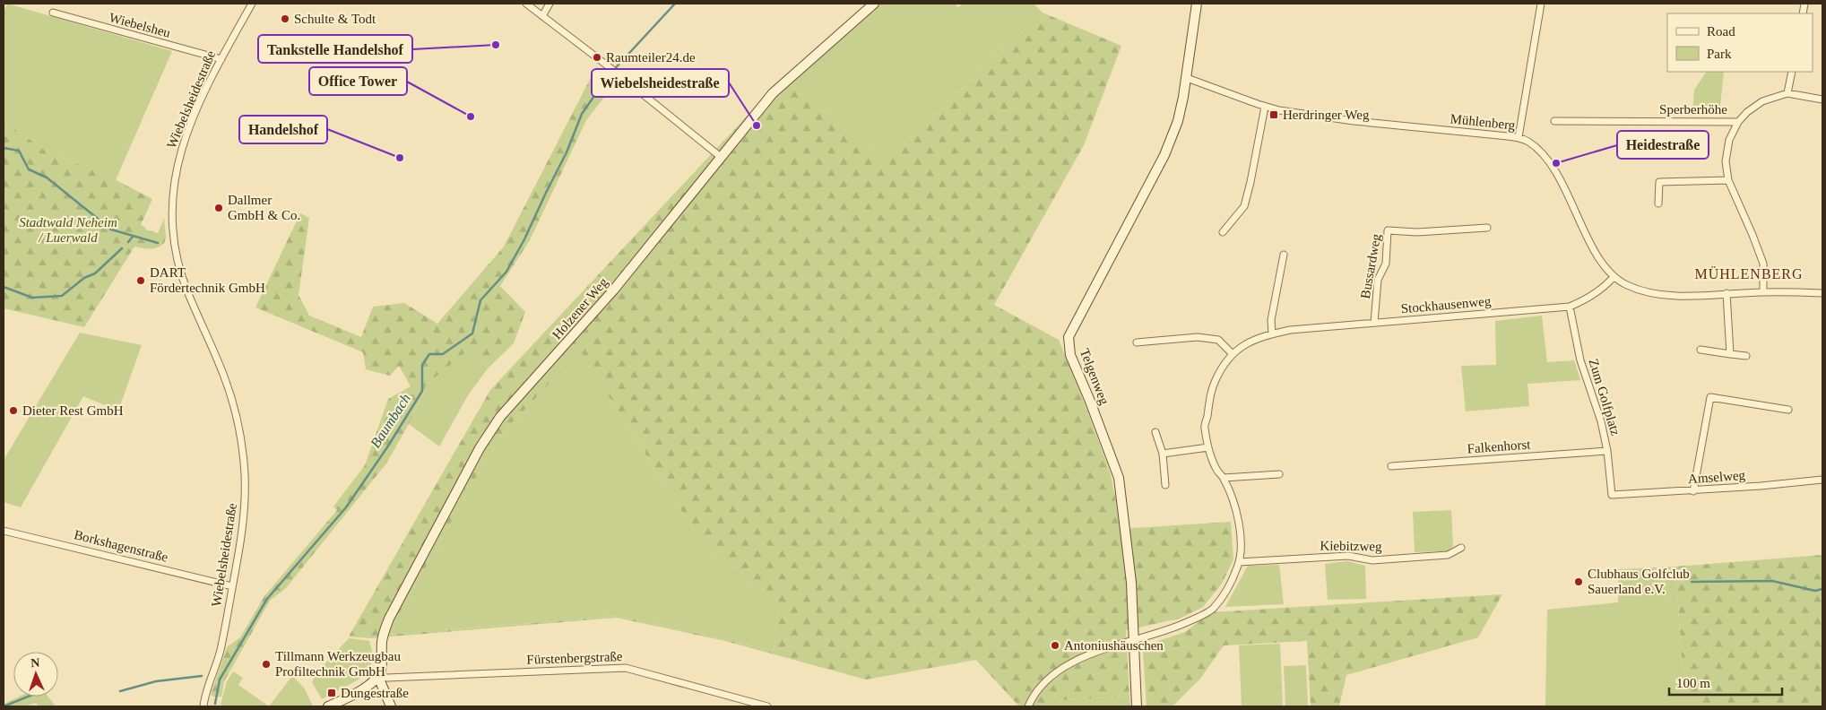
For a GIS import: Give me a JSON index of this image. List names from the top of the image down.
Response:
{
  "streets": {
    "main road": ["Holzener Weg", "Telgenweg"],
    "street": [
      "Wiebelsheu",
      "Wiebelsheidestraße",
      "Sperberhöhe",
      "Mühlenberg",
      "Bussardweg",
      "Stockhausenweg",
      "Zum Golfplatz",
      "Falkenhorst",
      "Amselweg",
      "Borkshagenstraße",
      "Kiebitzweg",
      "Fürstenbergstraße"
    ]
  },
  "crossings": [
    ["Wiebelsheu", "Wiebelsheidestraße"],
    ["Wiebelsheidestraße", "Borkshagenstraße"],
    ["Mühlenberg", "Stockhausenweg"],
    ["Mühlenberg", "Telgenweg"],
    ["Bussardweg", "Stockhausenweg"],
    ["Stockhausenweg", "Telgenweg"],
    ["Stockhausenweg", "Zum Golfplatz"],
    ["Stockhausenweg", "Kiebitzweg"],
    ["Holzener Weg", "Fürstenbergstraße"],
    ["Zum Golfplatz", "Falkenhorst"],
    ["Zum Golfplatz", "Amselweg"]
  ],
  "districts": ["MÜHLENBERG"],
  "water": ["Baumbach"],
  "parks": ["Stadtwald Neheim / Luerwald"],
  "places": {
    "other": [
      "Schulte & Todt",
      "Tankstelle Handelshof",
      "Raumteiler24.de",
      "Office Tower",
      "Wiebelsheidestraße",
      "Handelshof",
      "Heidestraße",
      "Dallmer GmbH & Co.",
      "DART Fördertechnik GmbH",
      "Dieter Rest GmbH",
      "Clubhaus Golfclub Sauerland e.V.",
      "Antoniushäuschen",
      "Tillmann Werkzeugbau Profiltechnik GmbH"
    ],
    "transit": ["Herdringer Weg", "Dungestraße"]
  },
  "legend": ["Road", "Park"],
  "scale_bar": "100 m",
  "north": "top"
}
